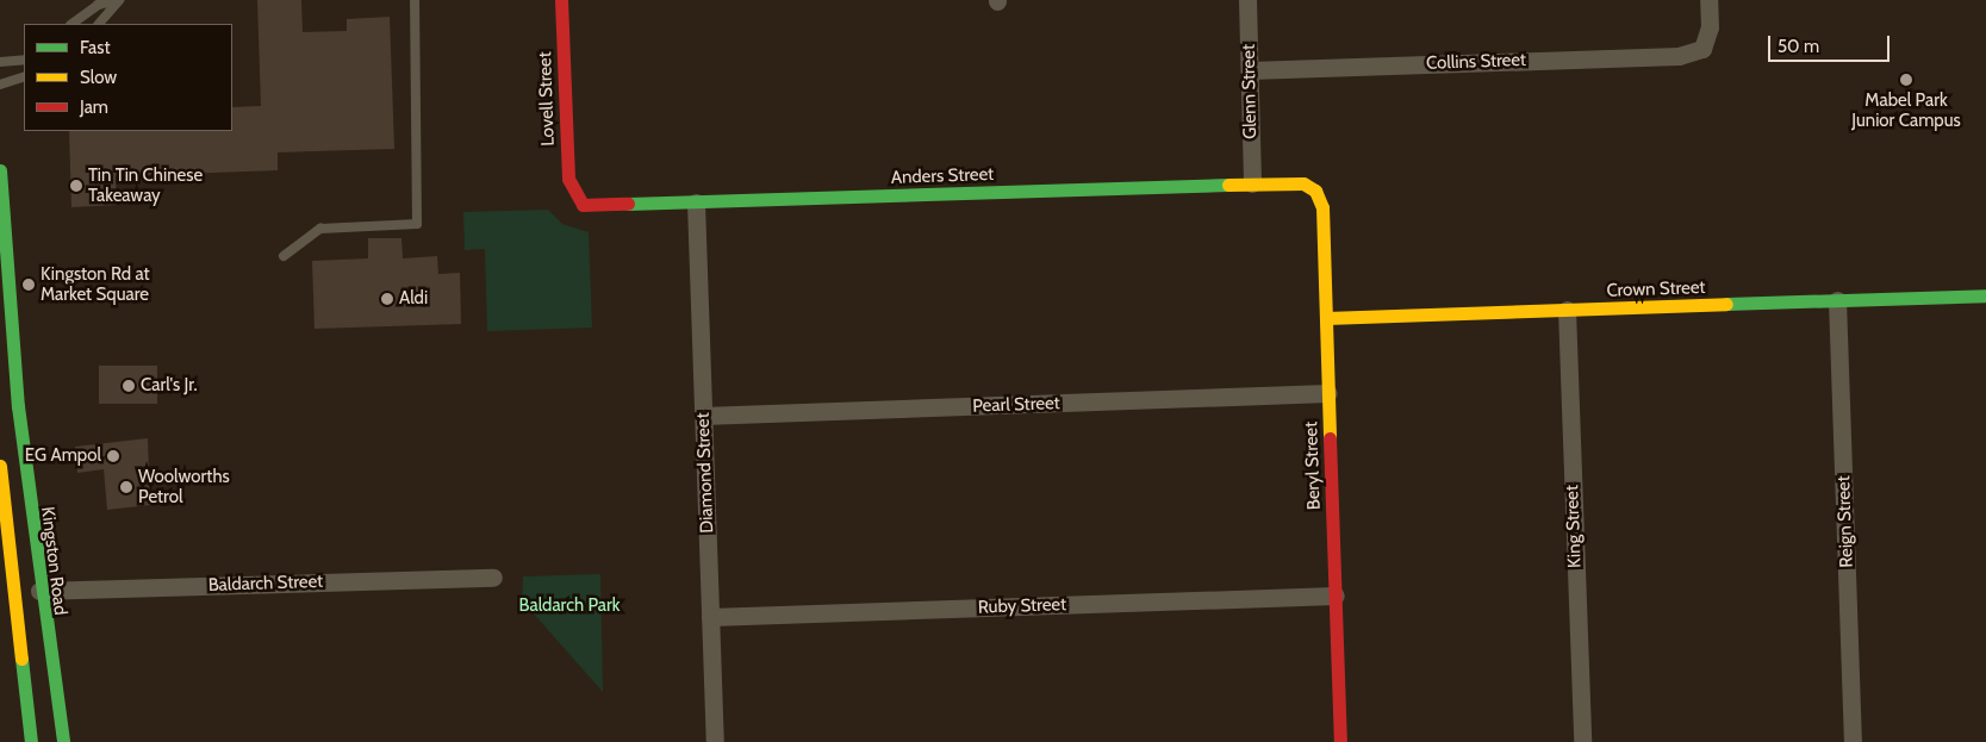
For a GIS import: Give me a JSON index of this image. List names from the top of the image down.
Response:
{
  "streets": {
    "street": [
      "Collins Street",
      "Glenn Street",
      "Lovell Street",
      "Anders Street",
      "Crown Street",
      "Pearl Street",
      "Beryl Street",
      "Diamond Street",
      "Reign Street",
      "King Street",
      "Kingston Road",
      "Baldarch Street",
      "Ruby Street"
    ]
  },
  "crossings": [
    ["Collins Street", "Glenn Street"],
    ["Glenn Street", "Anders Street"],
    ["Lovell Street", "Anders Street"],
    ["Anders Street", "Beryl Street"],
    ["Anders Street", "Diamond Street"],
    ["Crown Street", "Beryl Street"],
    ["Crown Street", "Reign Street"],
    ["Crown Street", "King Street"],
    ["Pearl Street", "Beryl Street"],
    ["Pearl Street", "Diamond Street"],
    ["Beryl Street", "Ruby Street"],
    ["Diamond Street", "Ruby Street"],
    ["Kingston Road", "Baldarch Street"]
  ],
  "parks": ["Baldarch Park"],
  "places": [
    "Mabel Park Junior Campus",
    "Tin Tin Chinese Takeaway",
    "Kingston Rd at Market Square",
    "Aldi",
    "Carl's Jr.",
    "EG Ampol",
    "Woolworths Petrol"
  ],
  "legend": ["Fast", "Slow", "Jam"],
  "scale_bar": "50 m"
}
